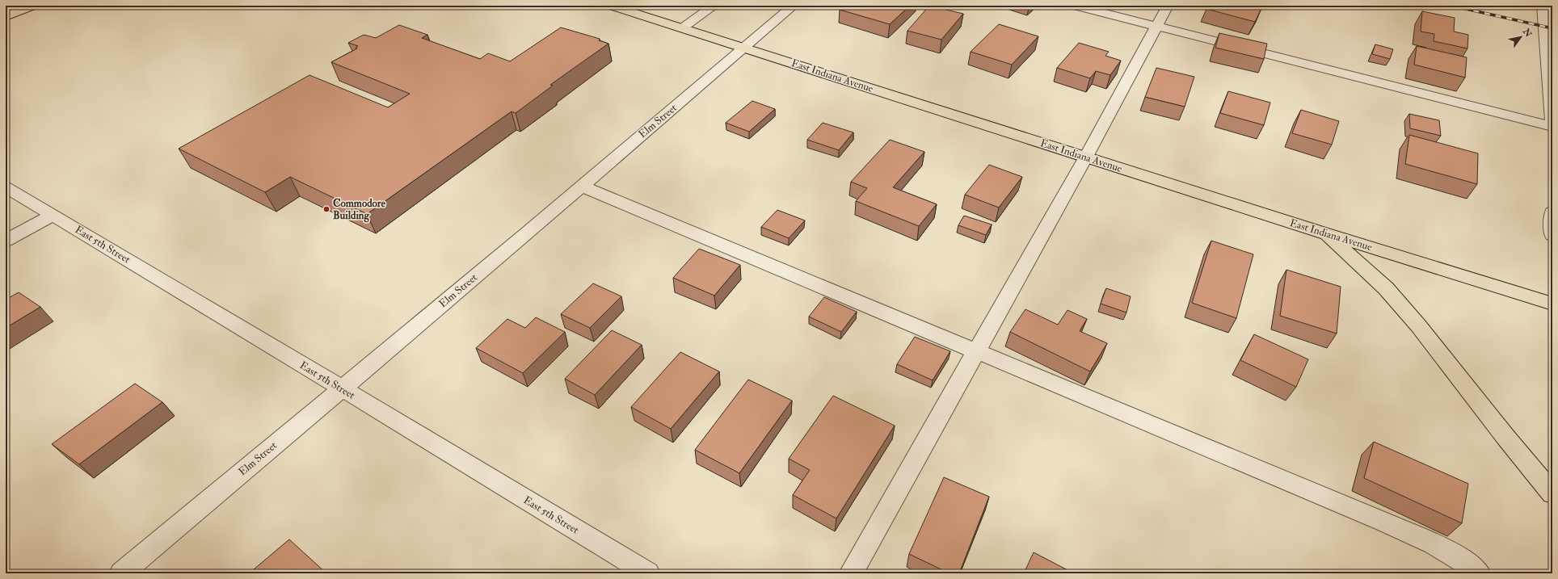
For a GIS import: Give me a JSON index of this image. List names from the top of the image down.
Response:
{
  "streets": {
    "main road": ["East Indiana Avenue"],
    "street": ["Elm Street", "East 5th Street"]
  },
  "crossings": [
    ["East Indiana Avenue", "Elm Street"],
    ["Elm Street", "East 5th Street"]
  ],
  "places": ["Commodore Building"],
  "north": "top right"
}
